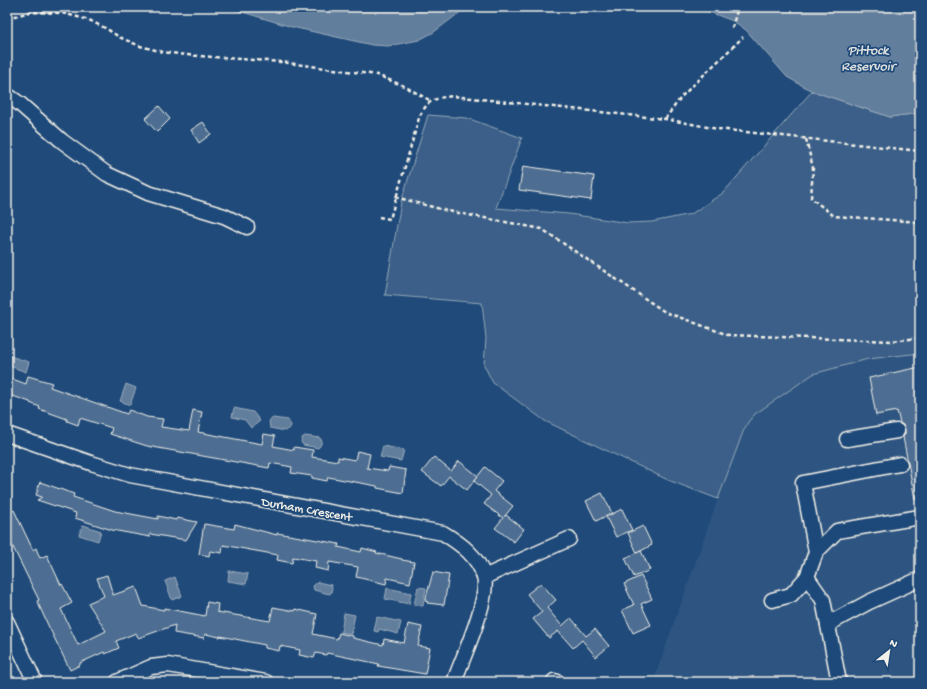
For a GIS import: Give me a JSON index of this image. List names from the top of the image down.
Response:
{
  "streets": {
    "street": ["Durham Crescent"]
  },
  "water": ["Pittock Reservoir"],
  "north": "top right"
}
